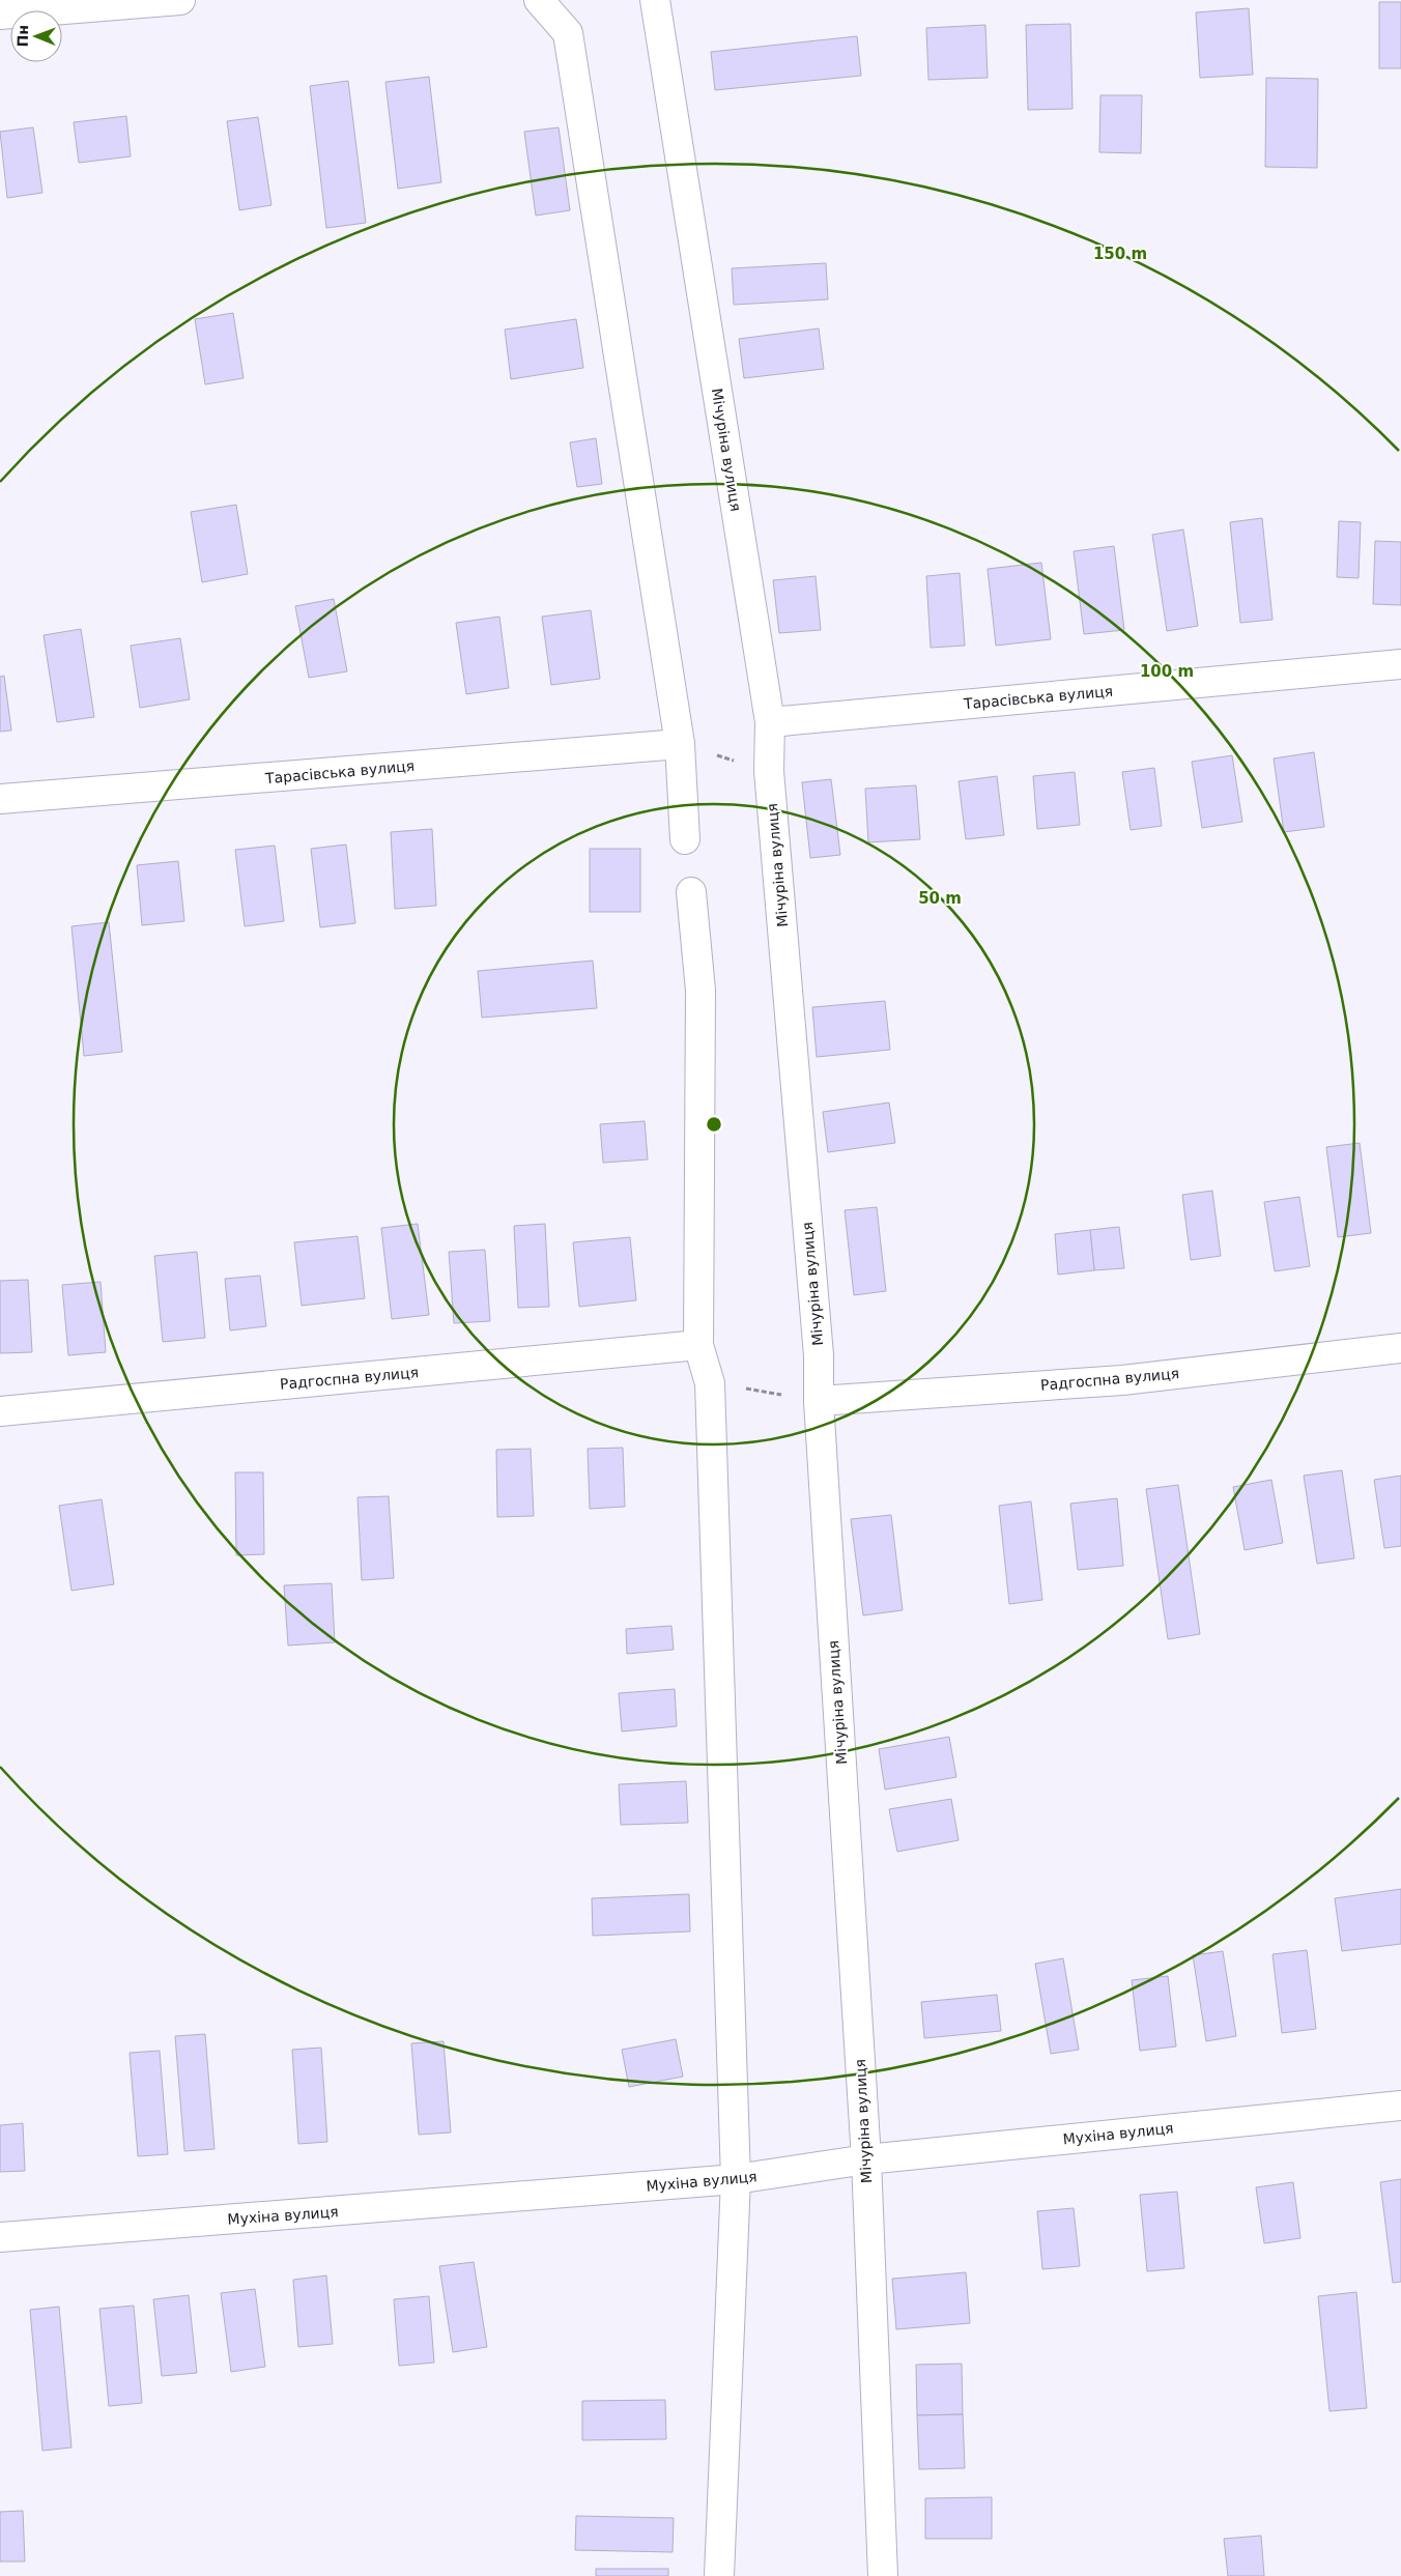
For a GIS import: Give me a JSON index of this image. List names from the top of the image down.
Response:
{
  "streets": {
    "street": [
      "Мічуріна вулиця",
      "Тарасівська вулиця",
      "Радгоспна вулиця",
      "Мухіна вулиця"
    ]
  },
  "crossings": [
    ["Мічуріна вулиця", "Тарасівська вулиця"],
    ["Мічуріна вулиця", "Радгоспна вулиця"],
    ["Мічуріна вулиця", "Мухіна вулиця"]
  ],
  "north": "left",
  "rings": ["150 m", "100 m", "50 m"]
}
